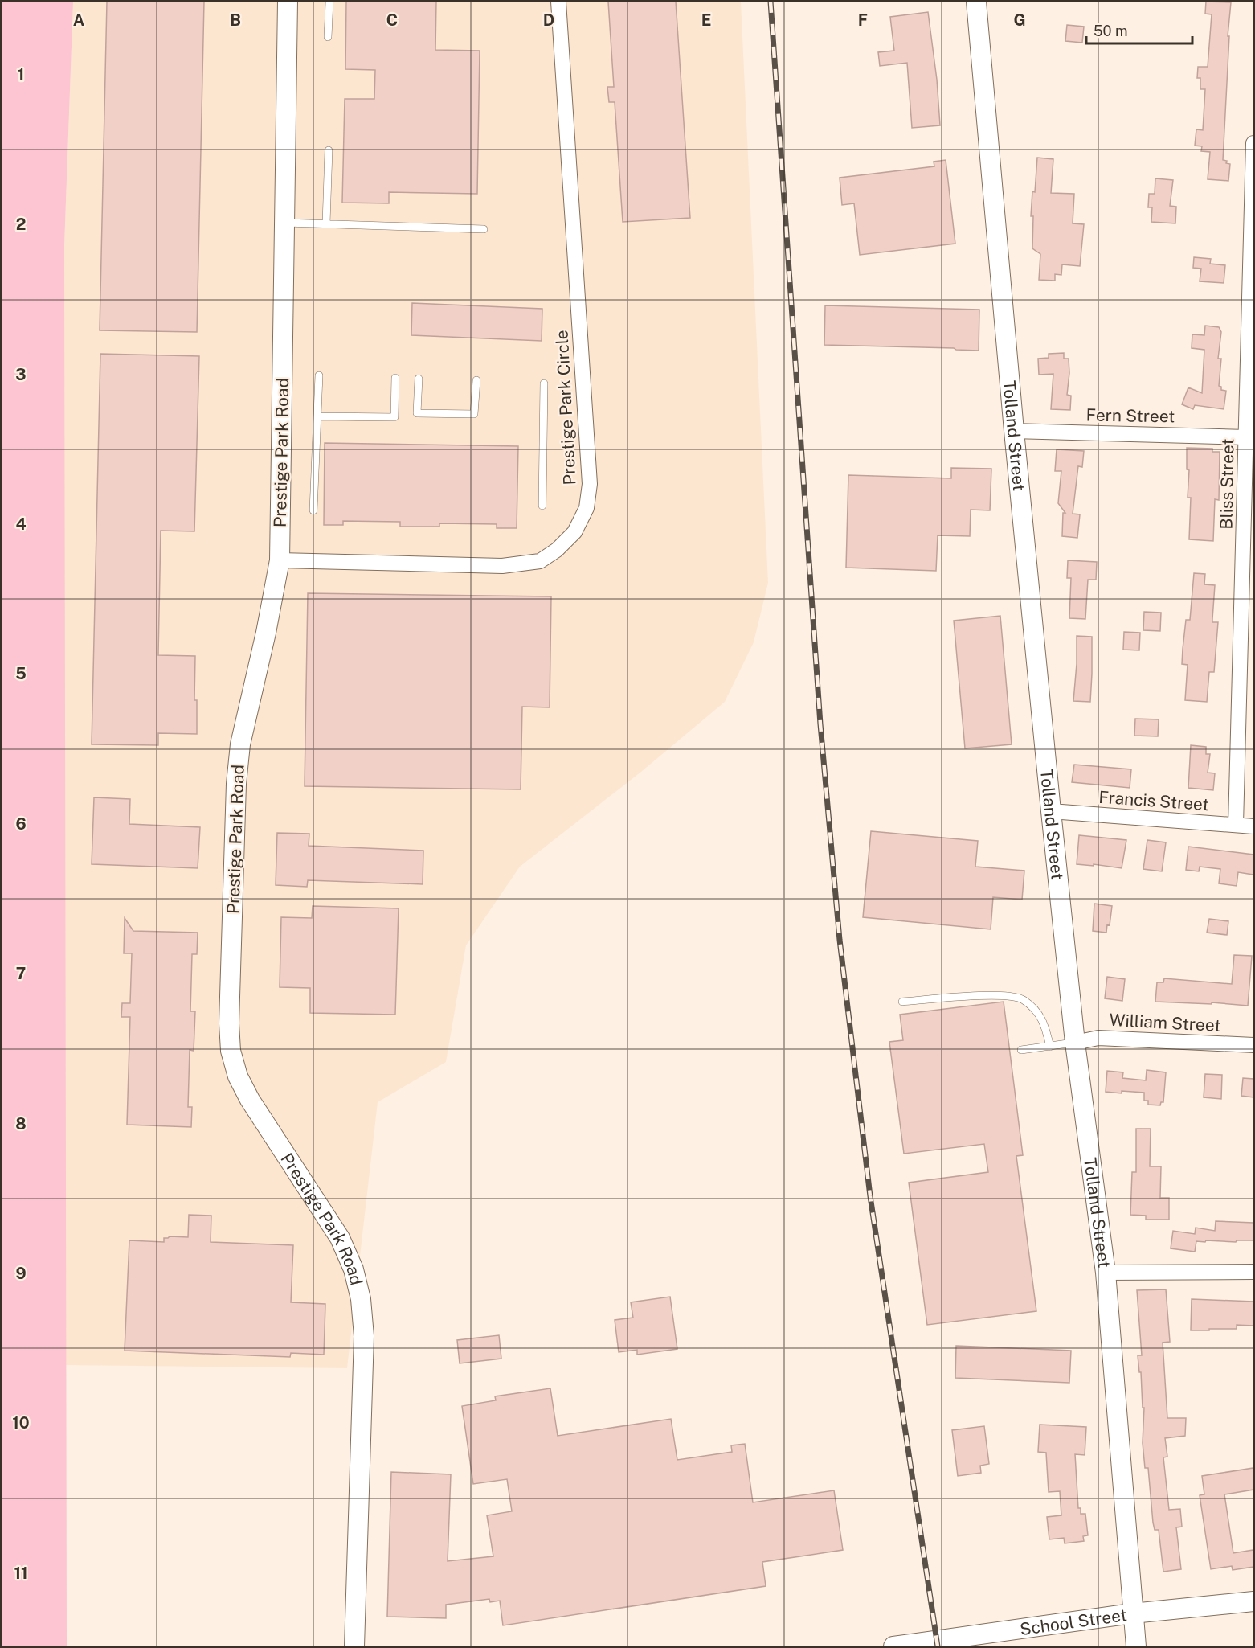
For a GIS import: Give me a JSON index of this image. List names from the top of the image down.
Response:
{
  "streets": {
    "main road": ["Tolland Street", "Prestige Park Road", "School Street"],
    "street": [
      "Prestige Park Circle",
      "Fern Street",
      "Bliss Street",
      "Francis Street",
      "William Street"
    ]
  },
  "crossings": [
    ["Prestige Park Circle", "Prestige Park Road"],
    ["Fern Street", "Tolland Street"],
    ["Fern Street", "Bliss Street"],
    ["Tolland Street", "Francis Street"],
    ["Tolland Street", "William Street"],
    ["Tolland Street", "School Street"],
    ["Bliss Street", "Francis Street"]
  ],
  "scale_bar": "50 m",
  "grid": {
    "columns": [
      "A",
      "B",
      "C",
      "D",
      "E",
      "F",
      "G"
    ],
    "rows": [
      "1",
      "2",
      "3",
      "4",
      "5",
      "6",
      "7",
      "8",
      "9",
      "10",
      "11"
    ]
  }
}
